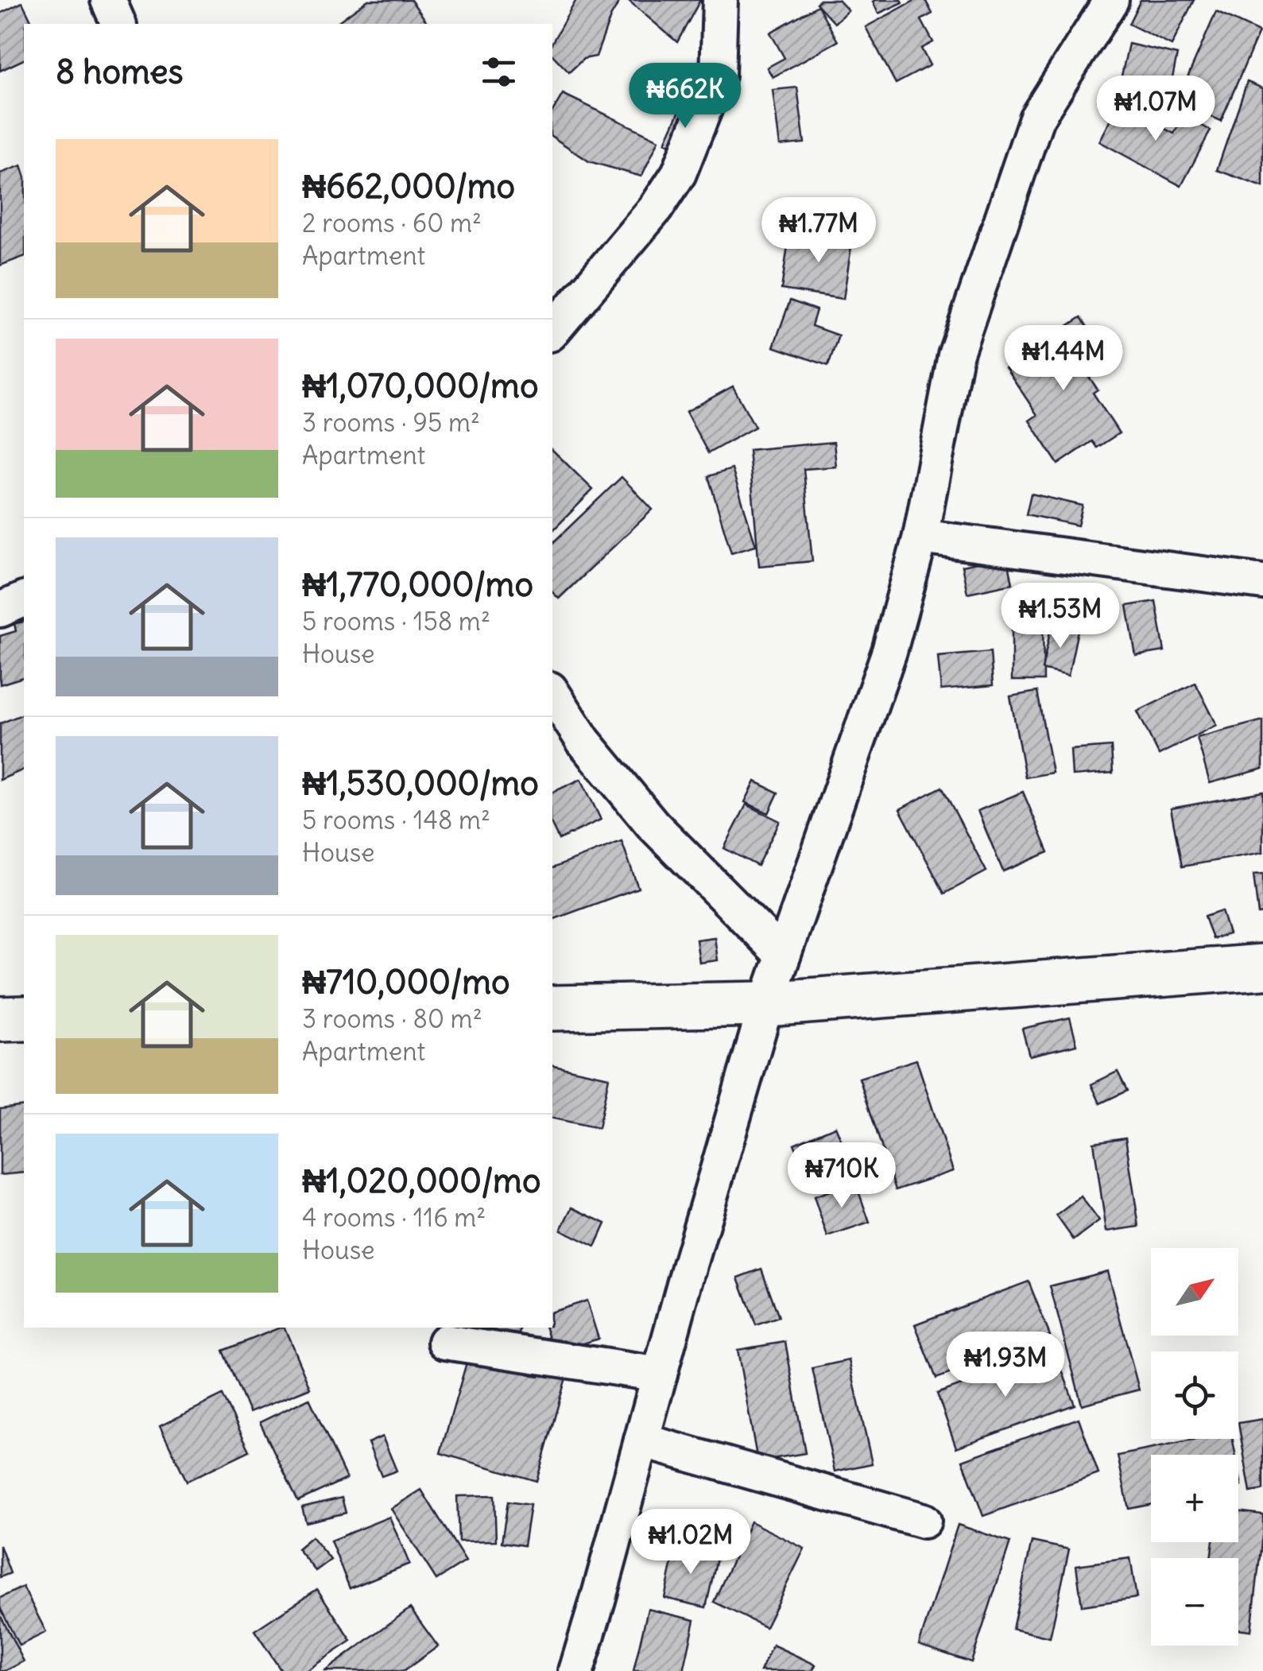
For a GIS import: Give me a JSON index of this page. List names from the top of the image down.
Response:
{
  "north": "top right",
  "page": {
    "heading": "8 homes",
    "price": [
      "₦662K",
      "₦1.07M",
      "₦1.77M",
      "₦1.44M",
      "₦1.53M",
      "₦710K",
      "₦1.93M",
      "₦1.02M"
    ],
    "list": [
      {
        "name": "₦662,000/mo",
        "note": "2 rooms · 60 m² · Apartment"
      },
      {
        "name": "₦1,070,000/mo",
        "note": "3 rooms · 95 m² · Apartment"
      },
      {
        "name": "₦1,770,000/mo",
        "note": "5 rooms · 158 m² · House"
      },
      {
        "name": "₦1,530,000/mo",
        "note": "5 rooms · 148 m² · House"
      },
      {
        "name": "₦710,000/mo",
        "note": "3 rooms · 80 m² · Apartment"
      },
      {
        "name": "₦1,020,000/mo",
        "note": "4 rooms · 116 m² · House"
      }
    ],
    "map_buttons": ["+", "−"]
  }
}
